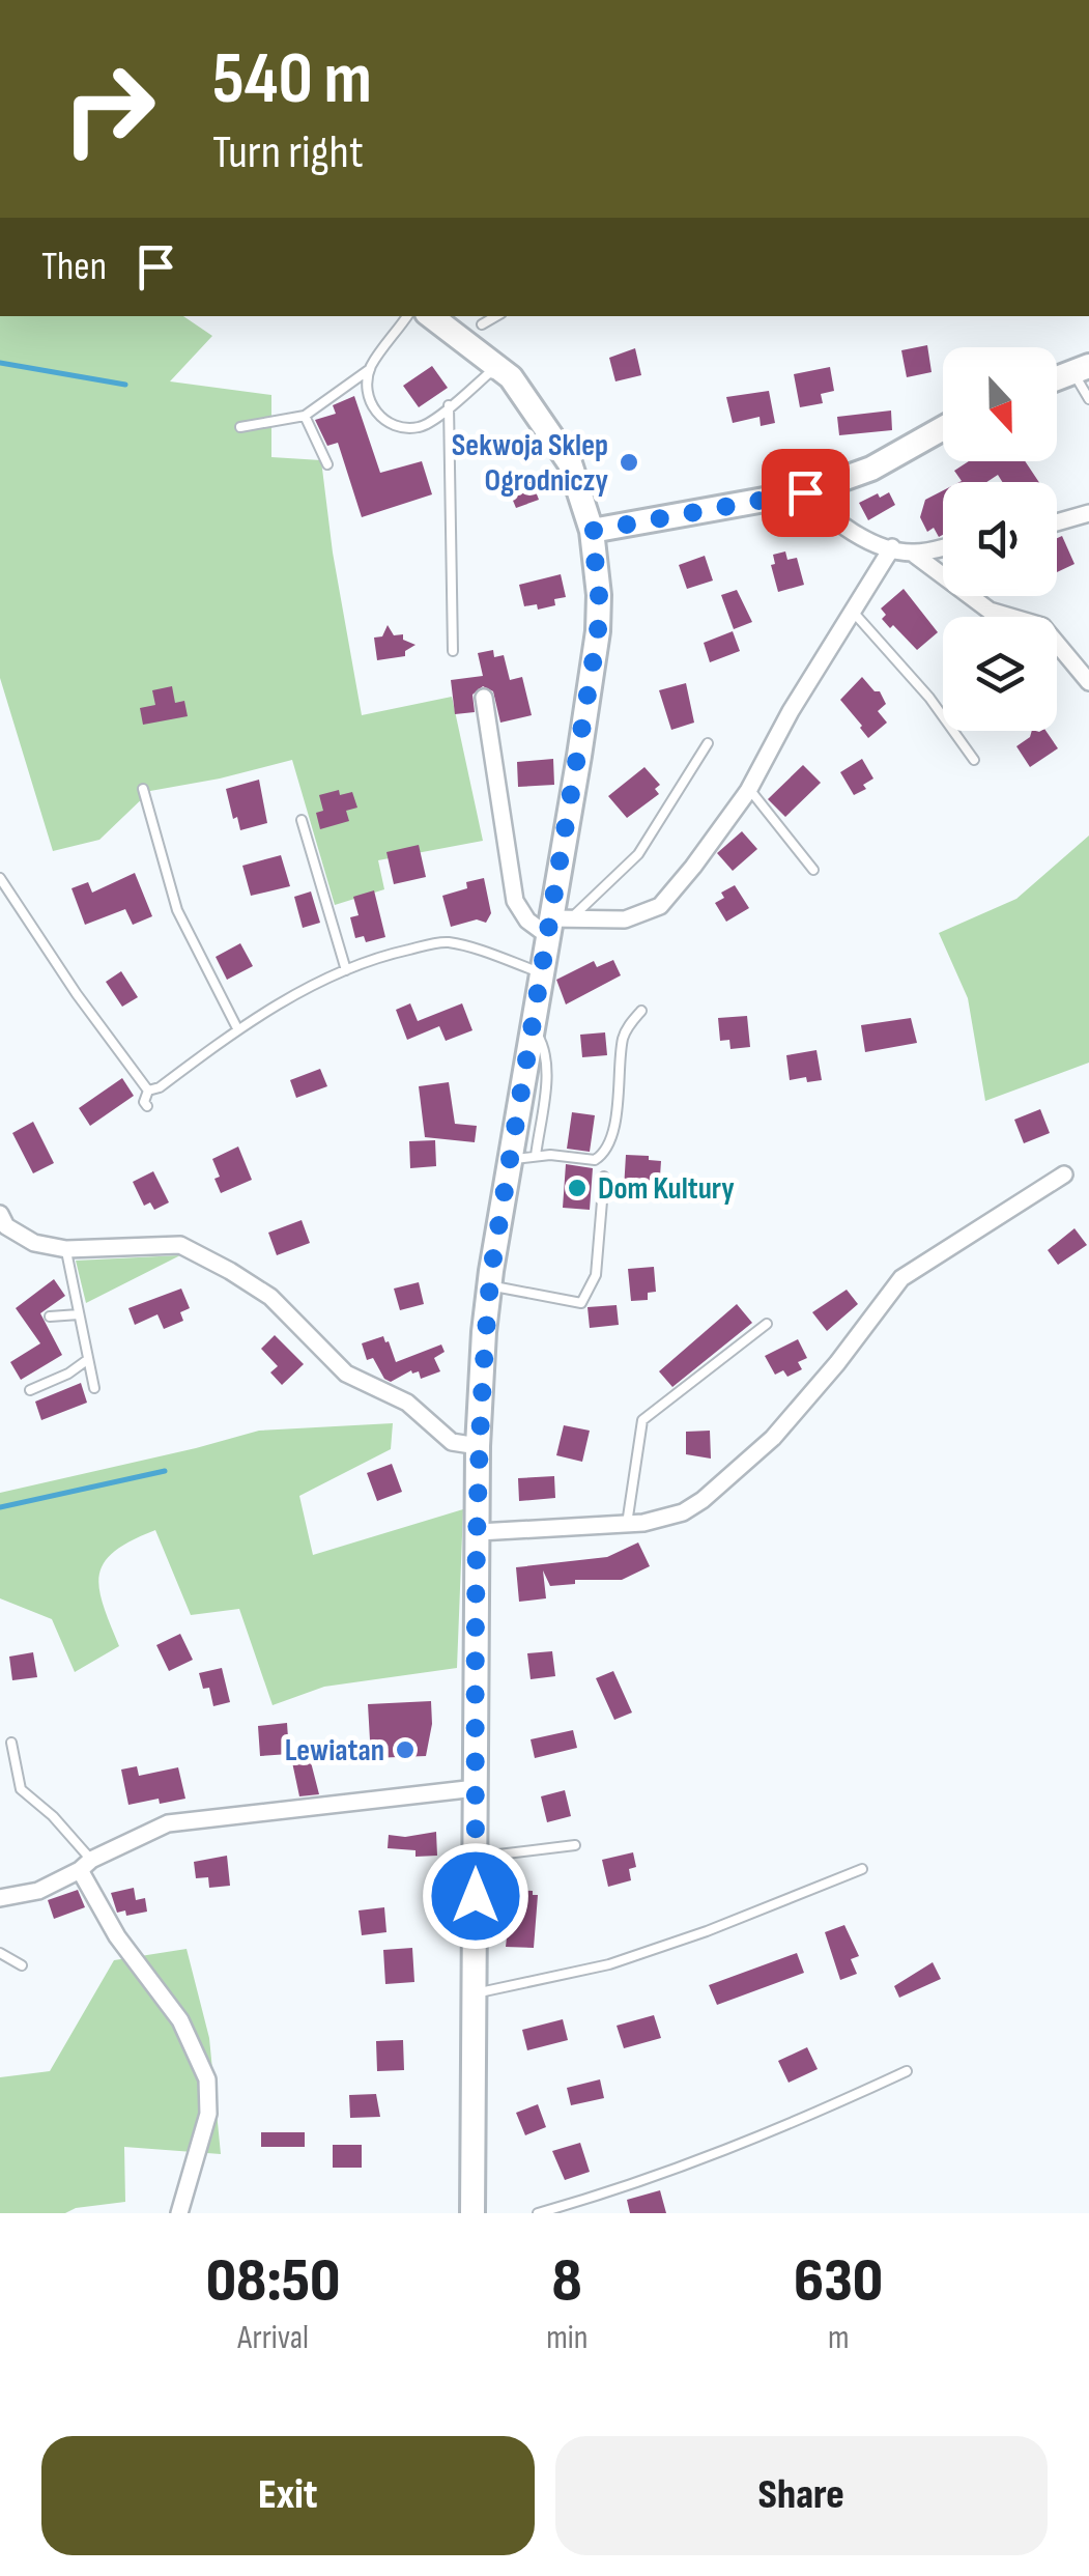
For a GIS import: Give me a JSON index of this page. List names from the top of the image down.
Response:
{
  "places": ["Sekwoja Sklep Ogrodniczy", "Dom Kultury", "Lewiatan"],
  "north": "bottom",
  "page": {
    "turn": ["540 m", "Turn right"],
    "then": "Then",
    "eta": [
      "08:50",
      "Arrival",
      "8",
      "min",
      "630",
      "m"
    ],
    "buttons": ["Exit", "Share"]
  }
}
